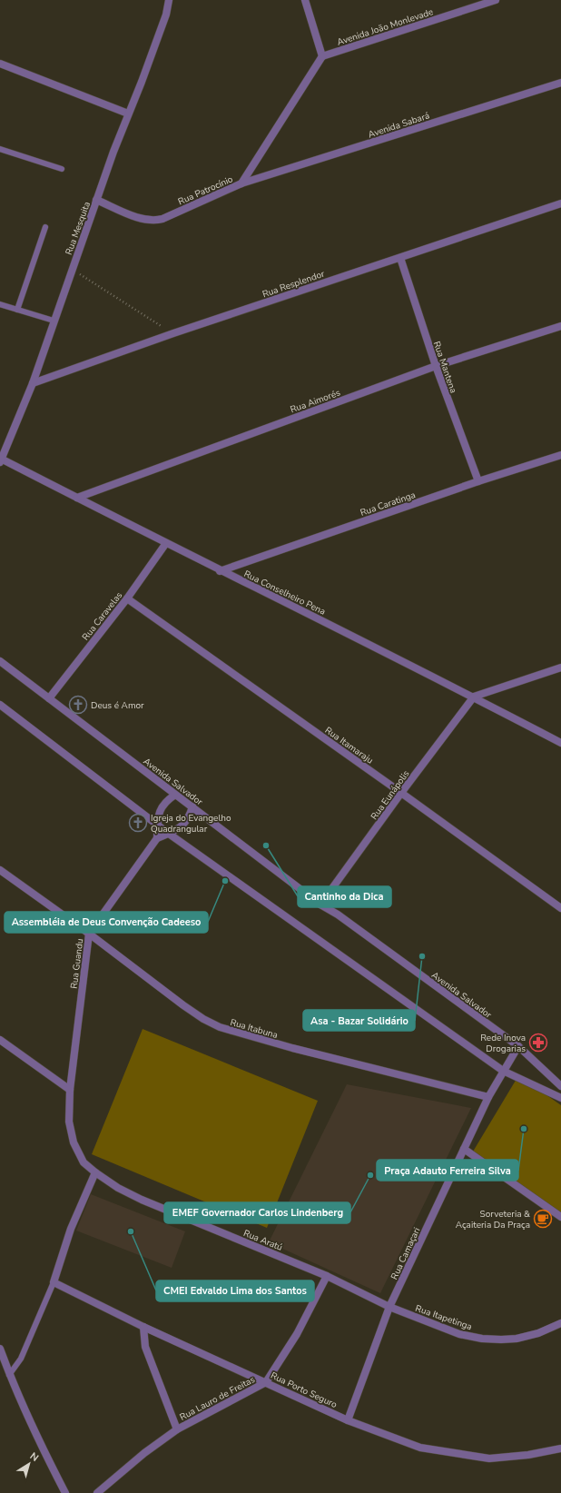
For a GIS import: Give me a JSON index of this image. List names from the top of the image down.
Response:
{
  "streets": {
    "street": [
      "Avenida João Monlevade",
      "Avenida Sabará",
      "Rua Patrocínio",
      "Rua Mesquita",
      "Rua Resplendor",
      "Rua Mantena",
      "Rua Aimorés",
      "Rua Caratinga",
      "Rua Conselheiro Pena",
      "Rua Caravelas",
      "Rua Itamaraju",
      "Avenida Salvador",
      "Rua Eunápolis",
      "Rua Guandu",
      "Rua Itabuna",
      "Rua Aratú",
      "Rua Camaçari",
      "Rua Itapetinga",
      "Rua Porto Seguro",
      "Rua Lauro de Freitas"
    ]
  },
  "crossings": [
    ["Avenida João Monlevade", "Rua Patrocínio"],
    ["Avenida Sabará", "Rua Patrocínio"],
    ["Rua Patrocínio", "Rua Mesquita"],
    ["Rua Mesquita", "Rua Resplendor"],
    ["Rua Mesquita", "Rua Conselheiro Pena"],
    ["Rua Resplendor", "Rua Mantena"],
    ["Rua Mantena", "Rua Aimorés"],
    ["Rua Mantena", "Rua Caratinga"],
    ["Rua Aimorés", "Rua Conselheiro Pena"],
    ["Rua Caratinga", "Rua Conselheiro Pena"],
    ["Rua Conselheiro Pena", "Rua Caravelas"],
    ["Rua Conselheiro Pena", "Rua Eunápolis"],
    ["Rua Caravelas", "Rua Itamaraju"],
    ["Rua Caravelas", "Avenida Salvador"],
    ["Rua Itamaraju", "Rua Eunápolis"],
    ["Avenida Salvador", "Rua Eunápolis"],
    ["Avenida Salvador", "Rua Guandu"],
    ["Rua Guandu", "Rua Itabuna"],
    ["Rua Guandu", "Rua Aratú"],
    ["Rua Itabuna", "Rua Camaçari"],
    ["Rua Aratú", "Rua Itapetinga"],
    ["Rua Aratú", "Rua Lauro de Freitas"],
    ["Rua Camaçari", "Rua Itapetinga"],
    ["Rua Camaçari", "Rua Porto Seguro"],
    ["Rua Itapetinga", "Rua Lauro de Freitas"],
    ["Rua Porto Seguro", "Rua Lauro de Freitas"]
  ],
  "places": {
    "church": ["Deus é Amor", "Igreja do Evangelho Quadrangular"],
    "other": [
      "Cantinho da Dica",
      "Assembléia de Deus Convenção Cadeeso",
      "Asa - Bazar Solidário",
      "Praça Adauto Ferreira Silva",
      "EMEF Governador Carlos Lindenberg",
      "CMEI Edvaldo Lima dos Santos"
    ],
    "pharmacy": ["Rede Inova Drogarias"],
    "cafe": ["Sorveteria & Açaiteria Da Praça"]
  },
  "north": "top right"
}
